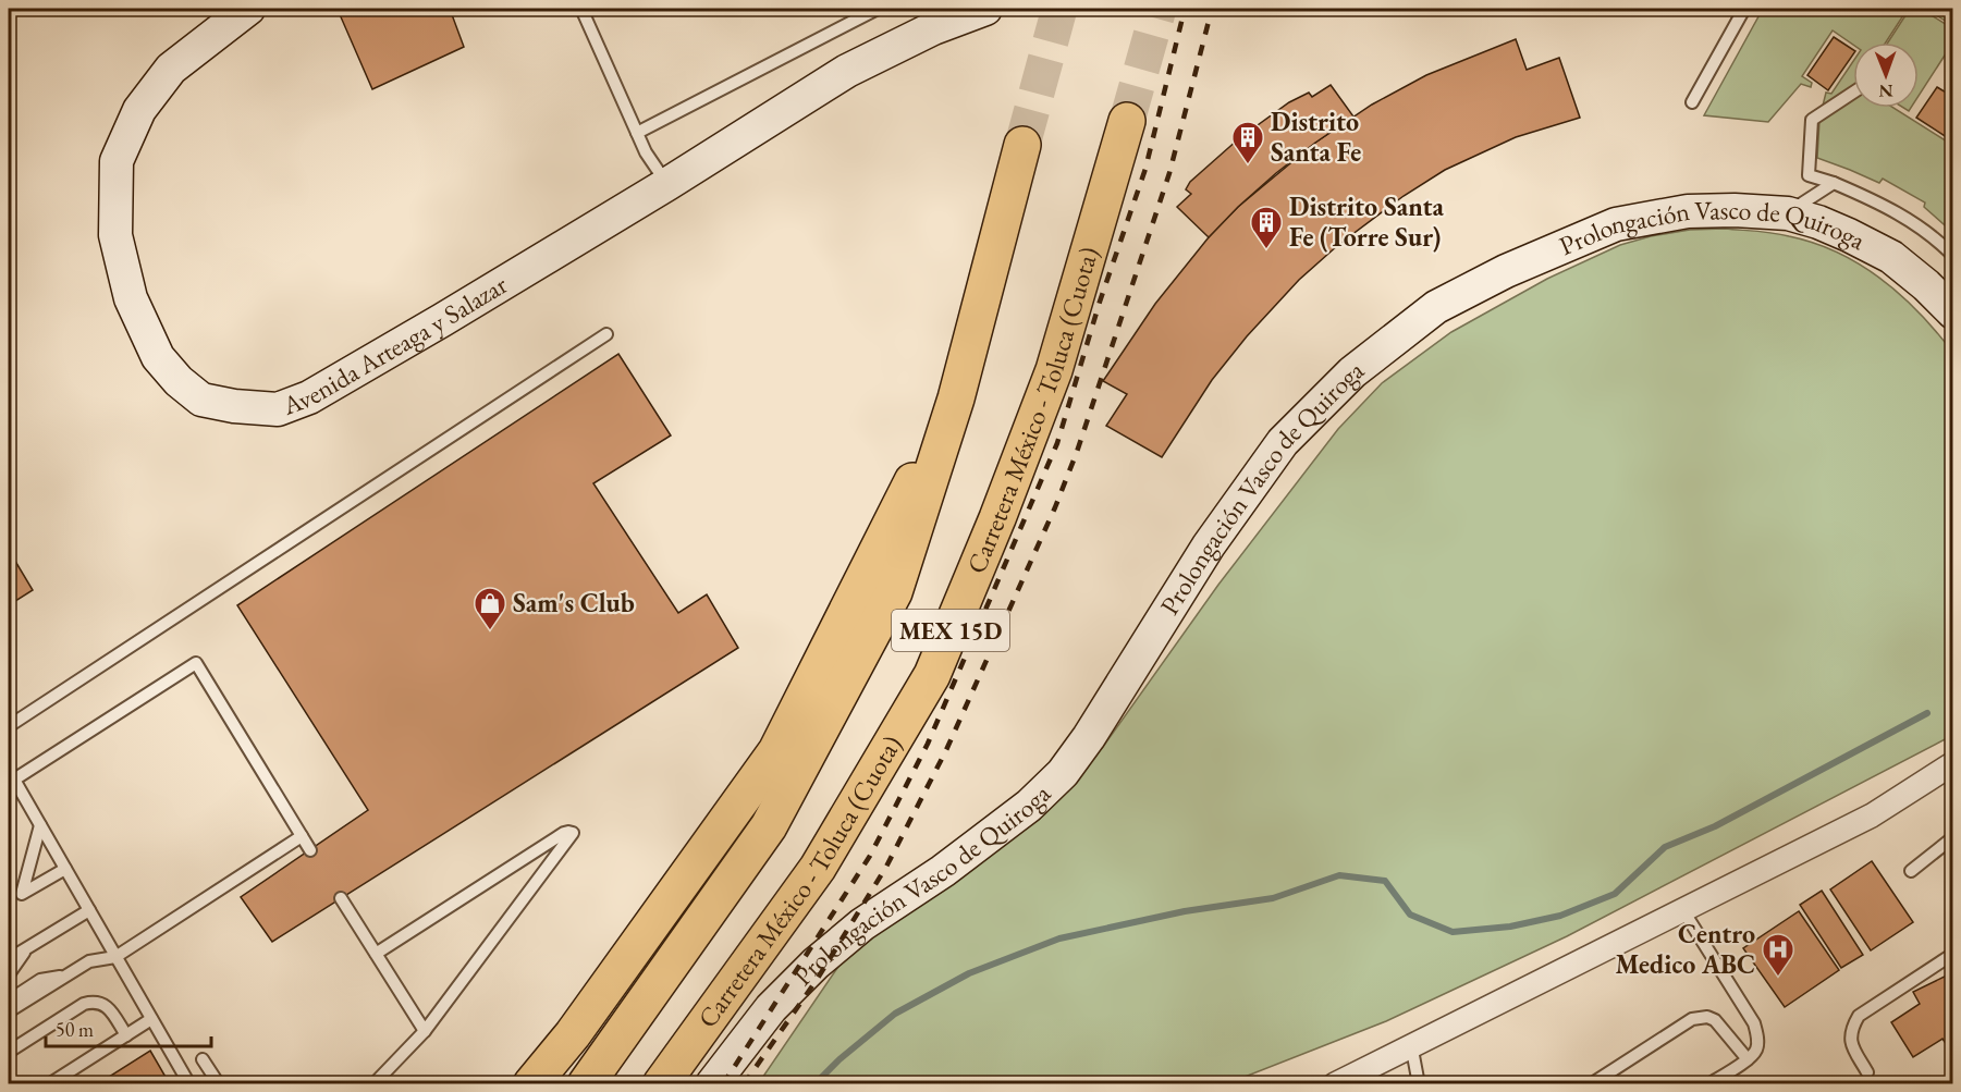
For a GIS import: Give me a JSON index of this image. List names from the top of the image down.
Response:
{
  "streets": {
    "highway": ["Carretera México - Toluca (Cuota)", "MEX 15D"],
    "street": ["Prolongación Vasco de Quiroga", "Avenida Arteaga y Salazar"]
  },
  "places": {
    "building": ["Distrito Santa Fe", "Distrito Santa Fe (Torre Sur)"],
    "shop": ["Sam's Club"],
    "hospital": ["Centro Medico ABC"]
  },
  "scale_bar": "50 m",
  "north": "bottom"
}
